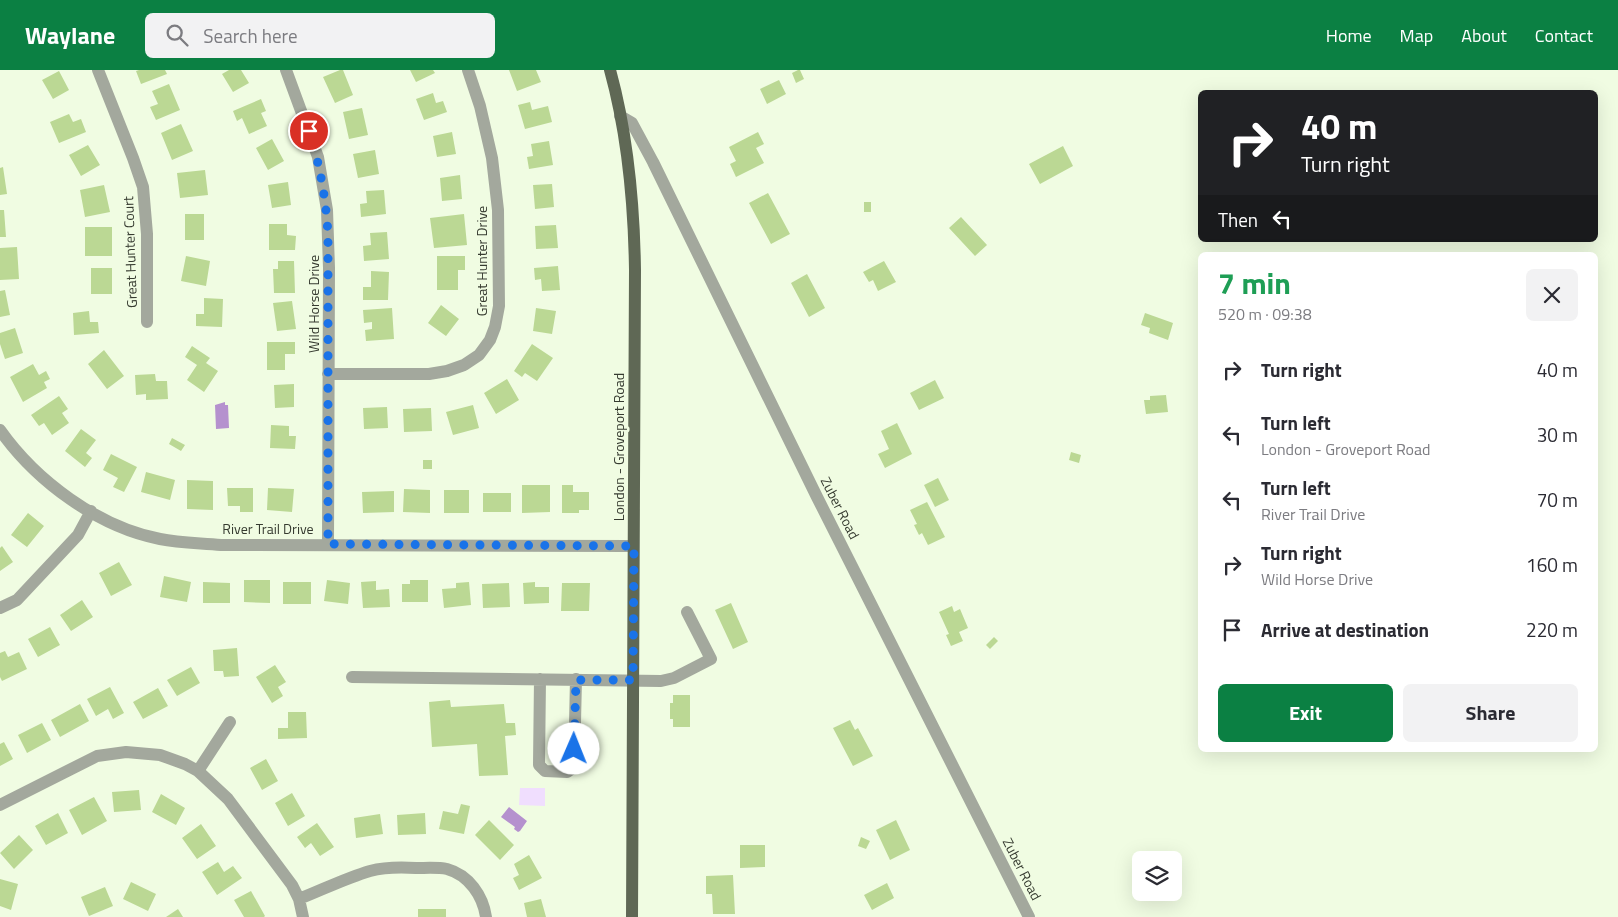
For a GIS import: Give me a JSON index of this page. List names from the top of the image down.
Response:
{
  "streets": {
    "main road": ["London - Groveport Road"],
    "street": [
      "Great Hunter Court",
      "Great Hunter Drive",
      "Wild Horse Drive",
      "Zuber Road",
      "River Trail Drive"
    ]
  },
  "crossings": [
    ["Great Hunter Drive", "Wild Horse Drive"],
    ["Wild Horse Drive", "River Trail Drive"],
    ["London - Groveport Road", "Zuber Road"],
    ["London - Groveport Road", "River Trail Drive"]
  ],
  "page": {
    "header": "Waylane",
    "search": "Search here",
    "nav": [
      "Home",
      "Map",
      "About",
      "Contact"
    ],
    "turn": ["40 m", "Turn right"],
    "then": "Then",
    "heading": ["7 min", "520 m · 09:38"],
    "list": [
      {
        "name": "Turn right",
        "value": "40 m"
      },
      {
        "name": "Turn left",
        "note": "London - Groveport Road",
        "value": "30 m"
      },
      {
        "name": "Turn left",
        "note": "River Trail Drive",
        "value": "70 m"
      },
      {
        "name": "Turn right",
        "note": "Wild Horse Drive",
        "value": "160 m"
      },
      {
        "name": "Arrive at destination",
        "value": "220 m"
      }
    ],
    "buttons": ["Exit", "Share"]
  }
}
